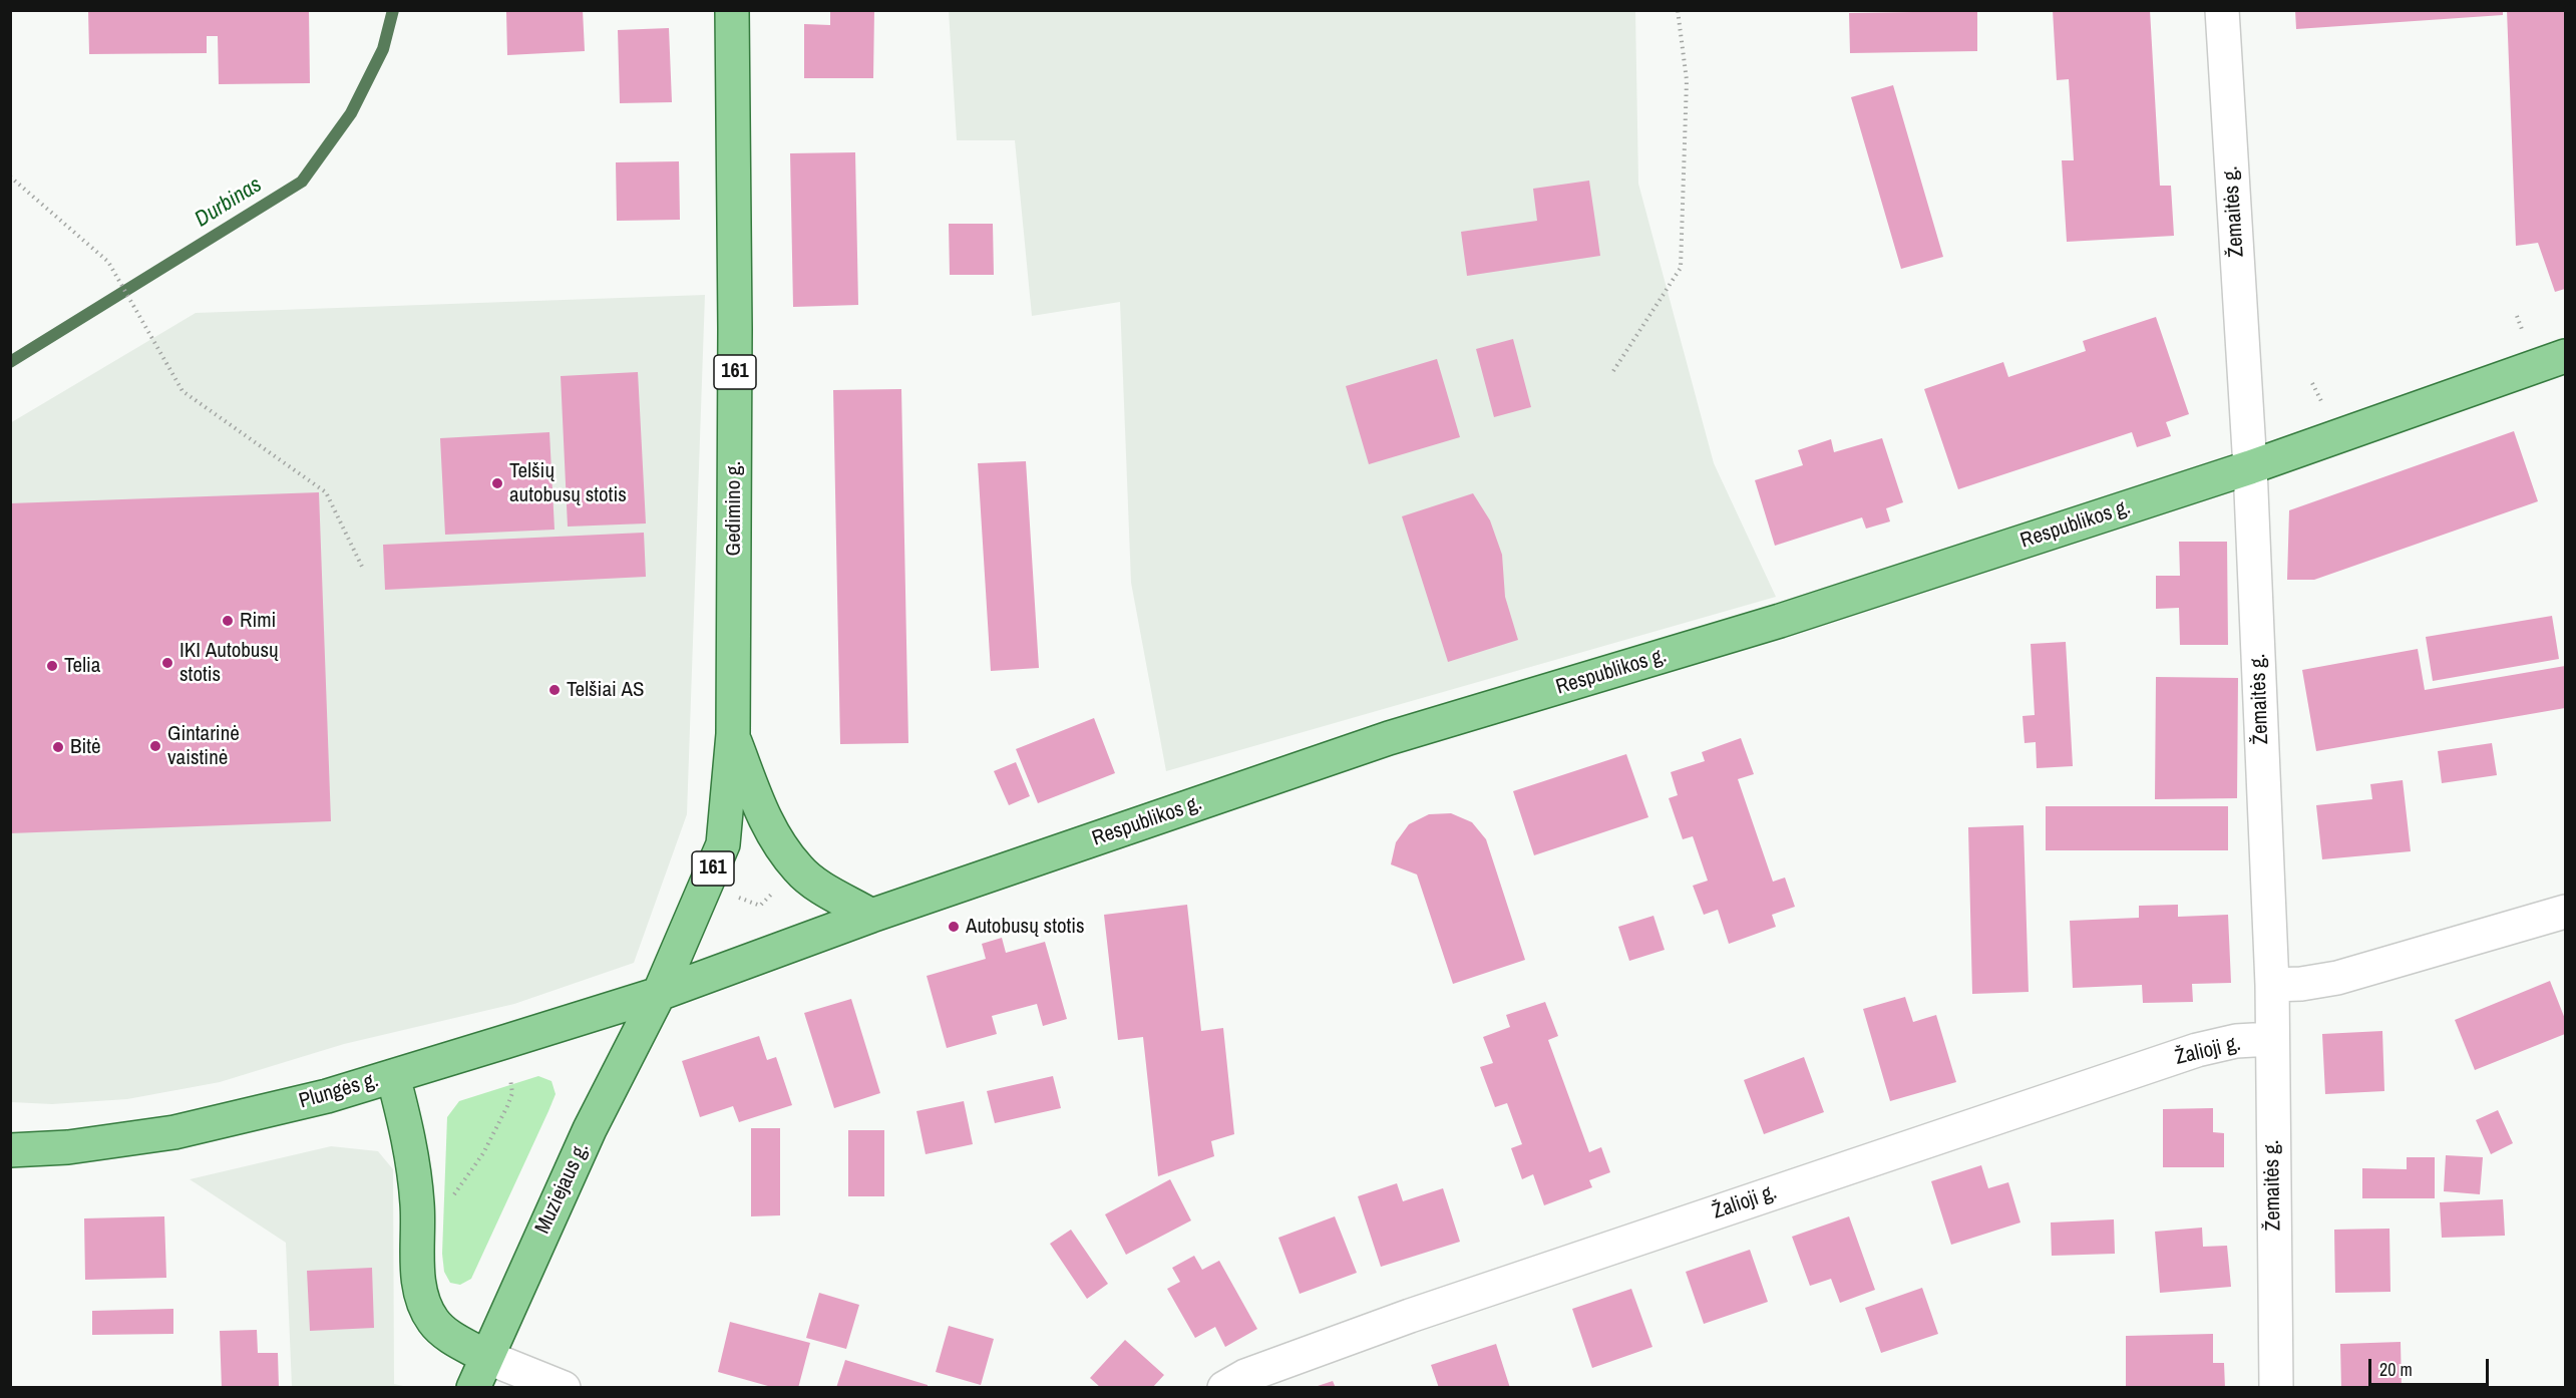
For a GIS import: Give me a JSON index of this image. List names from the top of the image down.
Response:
{
  "streets": {
    "main road": [
      "161",
      "Gedimino g.",
      "Respublikos g.",
      "Plungės g.",
      "Muziejaus g."
    ],
    "street": ["Žemaitės g.", "Žalioji g."]
  },
  "crossings": [
    ["Žemaitės g.", "Respublikos g."],
    ["Žemaitės g.", "Žalioji g."],
    ["Gedimino g.", "Respublikos g."],
    ["Gedimino g.", "Plungės g."],
    ["Gedimino g.", "Muziejaus g."],
    ["Respublikos g.", "Plungės g."],
    ["Respublikos g.", "Muziejaus g."],
    ["Plungės g.", "Muziejaus g."]
  ],
  "water": ["Durbinas"],
  "places": [
    "Telšių autobusų stotis",
    "Rimi",
    "IKI Autobusų stotis",
    "Telia",
    "Telšiai AS",
    "Gintarinė vaistinė",
    "Bitė",
    "Autobusų stotis"
  ],
  "scale_bar": "20 m"
}
